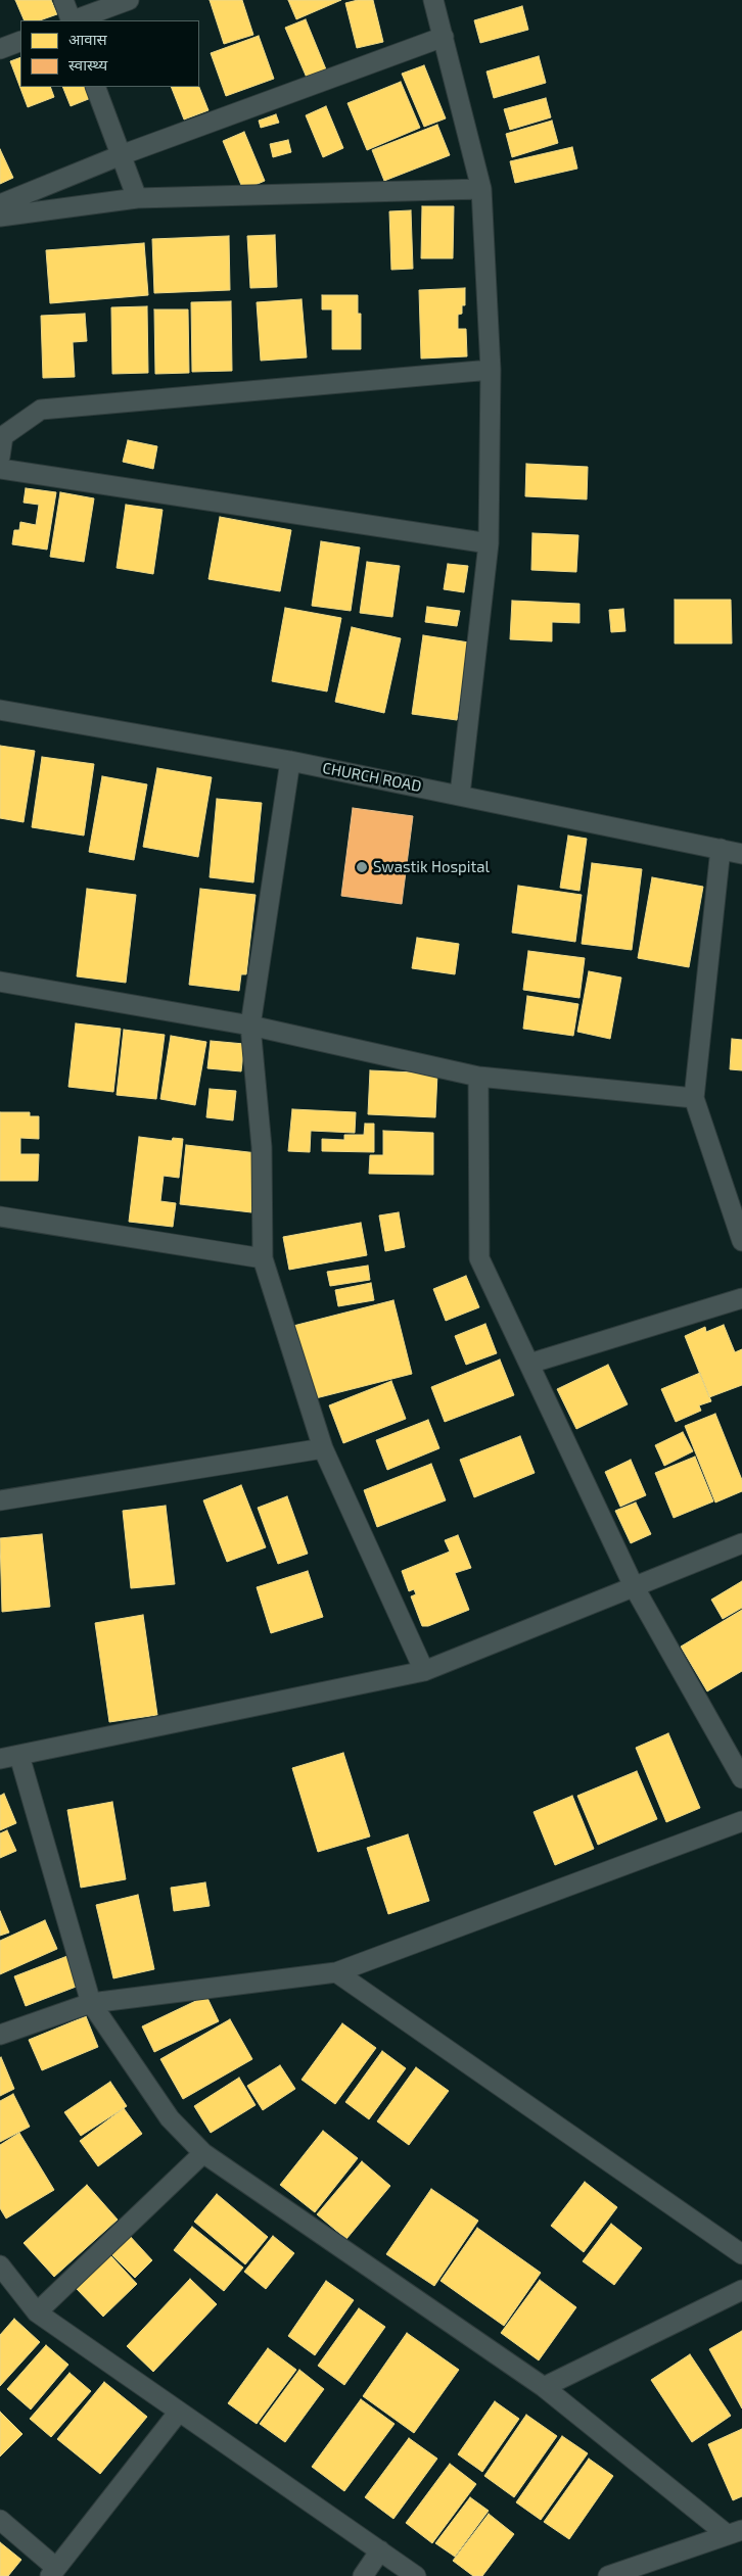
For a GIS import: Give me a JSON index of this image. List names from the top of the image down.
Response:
{
  "streets": {
    "street": ["CHURCH ROAD"]
  },
  "places": ["Swastik Hospital"],
  "legend": ["आवास", "स्वास्थ्य"]
}
